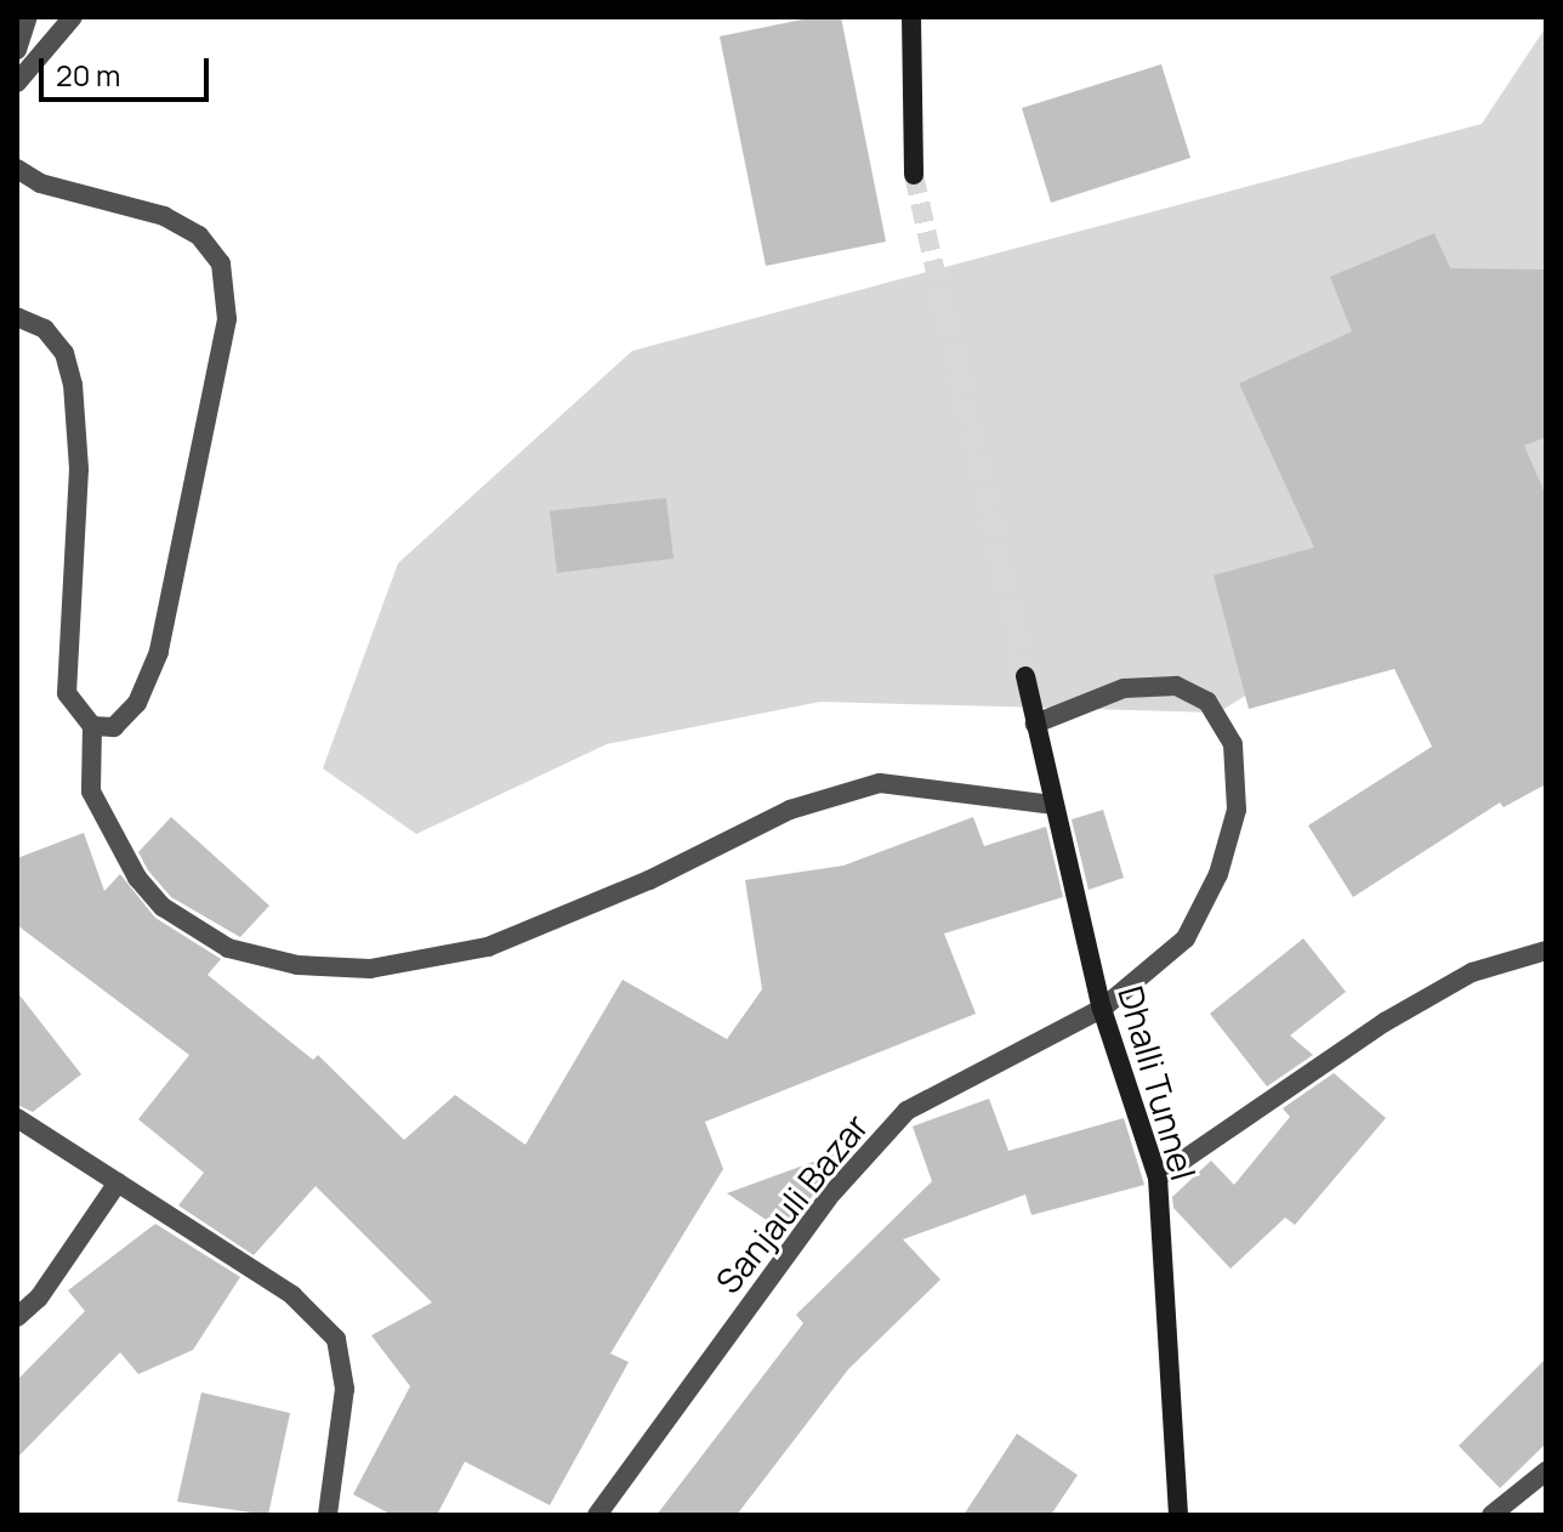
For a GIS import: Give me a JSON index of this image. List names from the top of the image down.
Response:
{
  "streets": {
    "main road": ["Dhalli Tunnel"],
    "street": ["Sanjauli Bazar"]
  },
  "crossings": [
    ["Dhalli Tunnel", "Sanjauli Bazar"]
  ],
  "scale_bar": "20 m"
}
